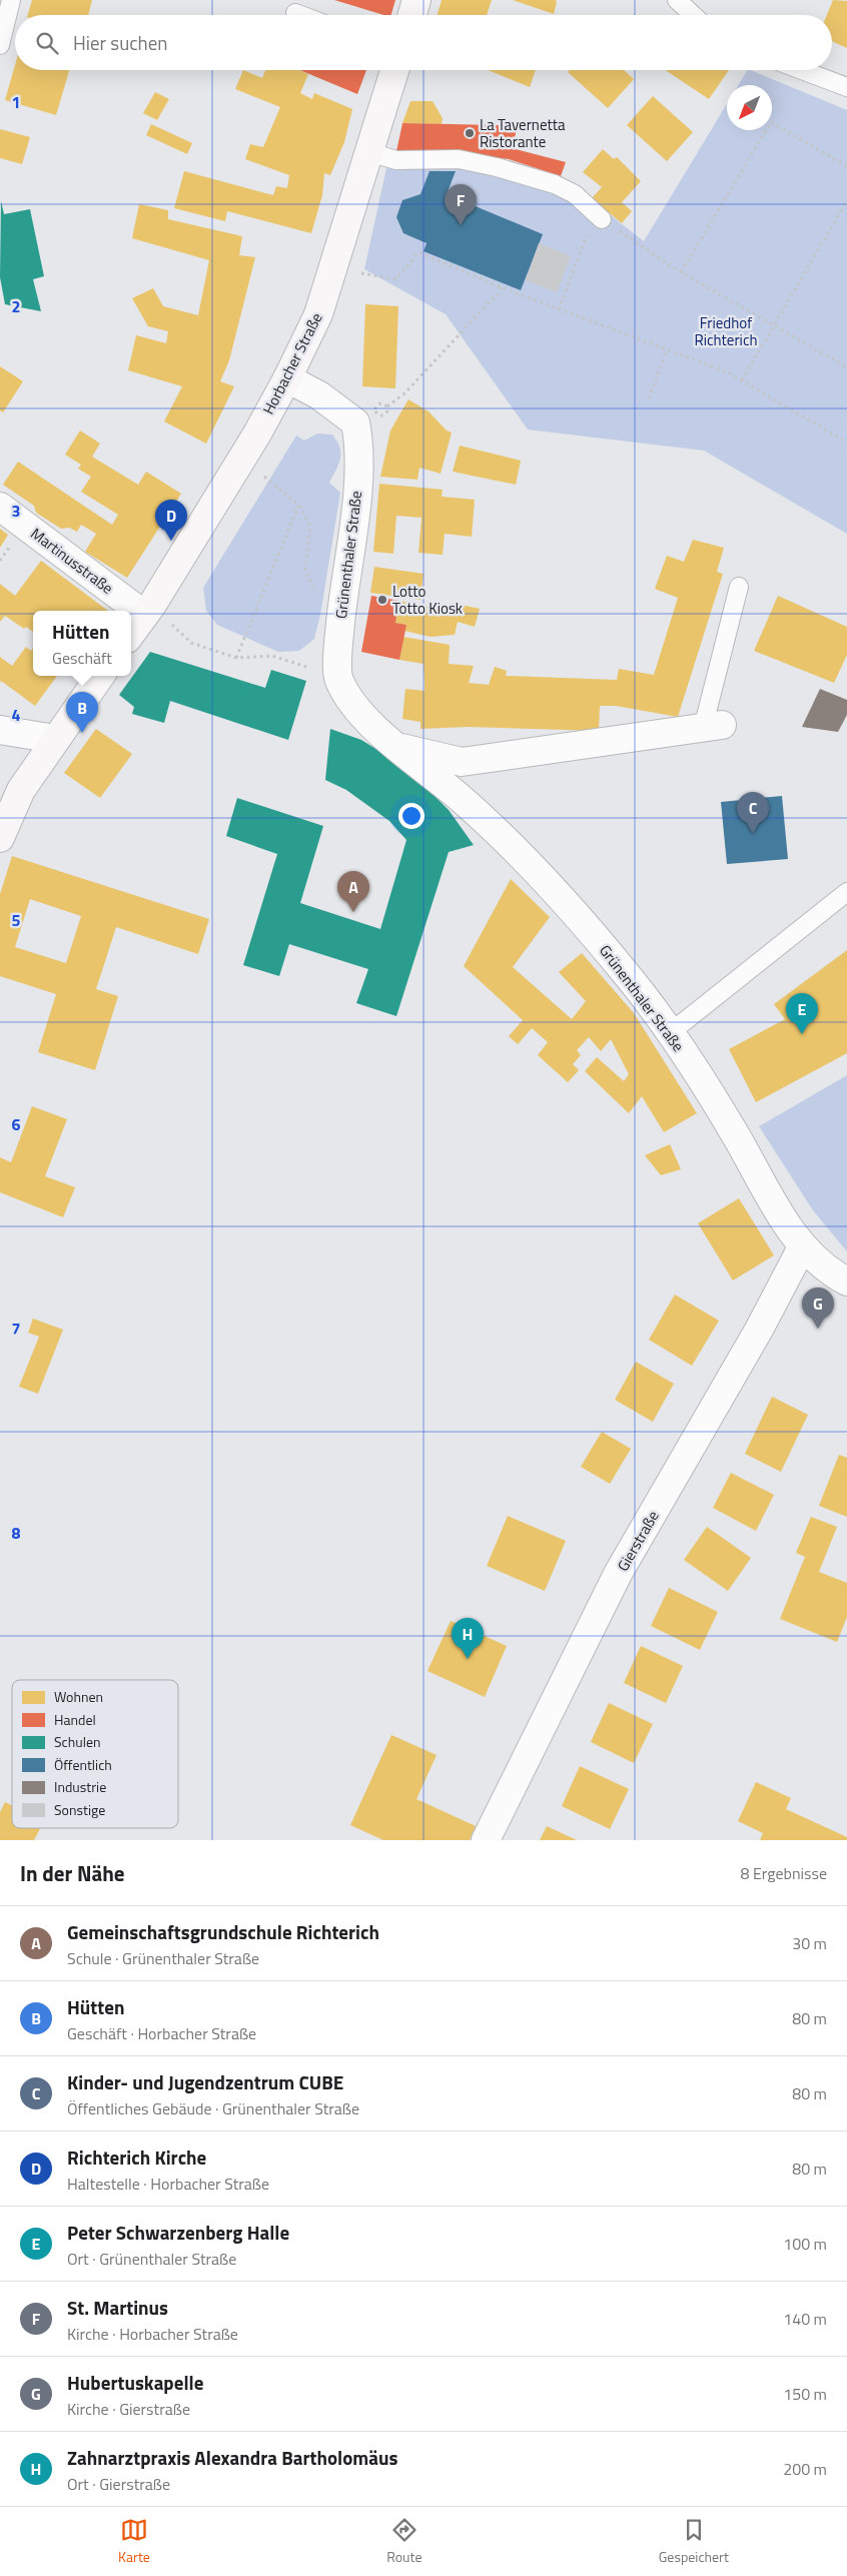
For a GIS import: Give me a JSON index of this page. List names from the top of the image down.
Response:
{
  "streets": {
    "main road": ["Horbacher Straße"],
    "street": ["Grünenthaler Straße", "Martinusstraße", "Gierstraße"]
  },
  "crossings": [
    ["Horbacher Straße", "Grünenthaler Straße"],
    ["Horbacher Straße", "Martinusstraße"],
    ["Grünenthaler Straße", "Gierstraße"]
  ],
  "parks": ["Friedhof Richterich"],
  "places": ["La Tavernetta Ristorante", "Lotto Totto Kiosk"],
  "legend": [
    "Wohnen",
    "Handel",
    "Schulen",
    "Öffentlich",
    "Industrie",
    "Sonstige"
  ],
  "north": "bottom left",
  "page": {
    "search": "Hier suchen",
    "pins": [
      "F",
      "D",
      "B",
      "C",
      "A",
      "E",
      "G",
      "H"
    ],
    "popup": ["Hütten", "Geschäft"],
    "heading": ["In der Nähe", "8 Ergebnisse"],
    "list": [
      {
        "mark": "A",
        "name": "Gemeinschaftsgrundschule Richterich",
        "note": "Schule · Grünenthaler Straße",
        "value": "30 m"
      },
      {
        "mark": "B",
        "name": "Hütten",
        "note": "Geschäft · Horbacher Straße",
        "value": "80 m"
      },
      {
        "mark": "C",
        "name": "Kinder- und Jugendzentrum CUBE",
        "note": "Öffentliches Gebäude · Grünenthaler Straße",
        "value": "80 m"
      },
      {
        "mark": "D",
        "name": "Richterich Kirche",
        "note": "Haltestelle · Horbacher Straße",
        "value": "80 m"
      },
      {
        "mark": "E",
        "name": "Peter Schwarzenberg Halle",
        "note": "Ort · Grünenthaler Straße",
        "value": "100 m"
      },
      {
        "mark": "F",
        "name": "St. Martinus",
        "note": "Kirche · Horbacher Straße",
        "value": "140 m"
      },
      {
        "mark": "G",
        "name": "Hubertuskapelle",
        "note": "Kirche · Gierstraße",
        "value": "150 m"
      },
      {
        "mark": "H",
        "name": "Zahnarztpraxis Alexandra Bartholomäus",
        "note": "Ort · Gierstraße",
        "value": "200 m"
      }
    ],
    "nav": ["Karte", "Route", "Gespeichert"]
  },
  "grid": {
    "rows": [
      "1",
      "2",
      "3",
      "4",
      "5",
      "6",
      "7",
      "8"
    ]
  }
}
